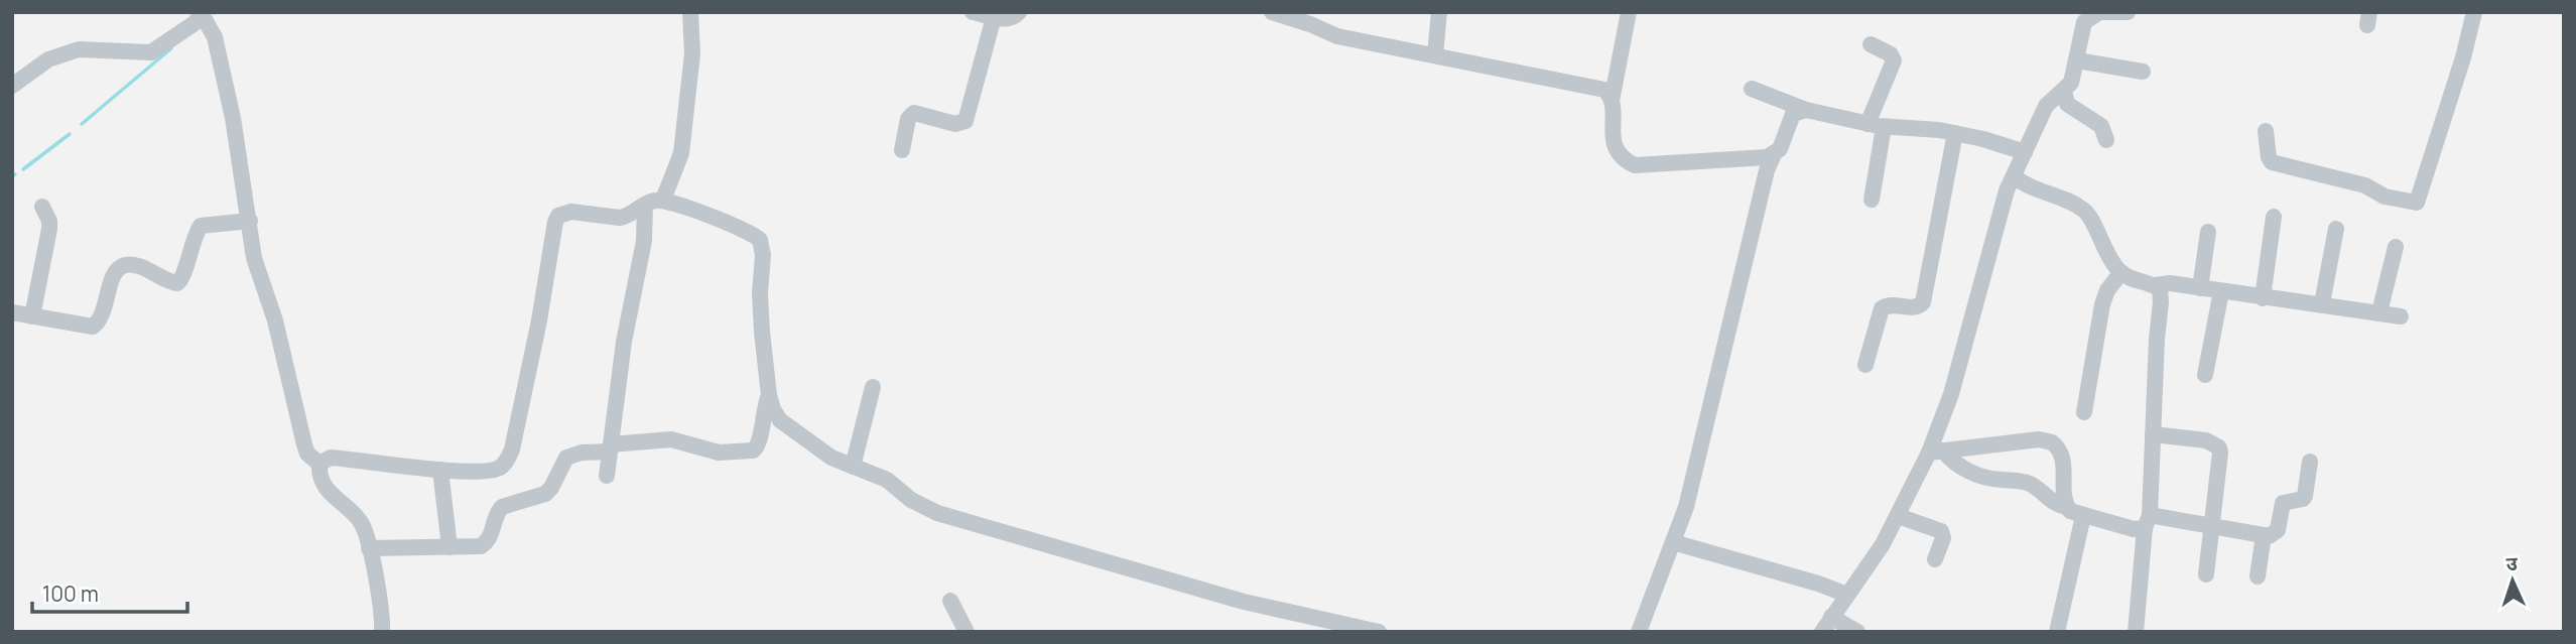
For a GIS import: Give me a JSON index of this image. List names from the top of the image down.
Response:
{
  "scale_bar": "100 m",
  "north": "top"
}
